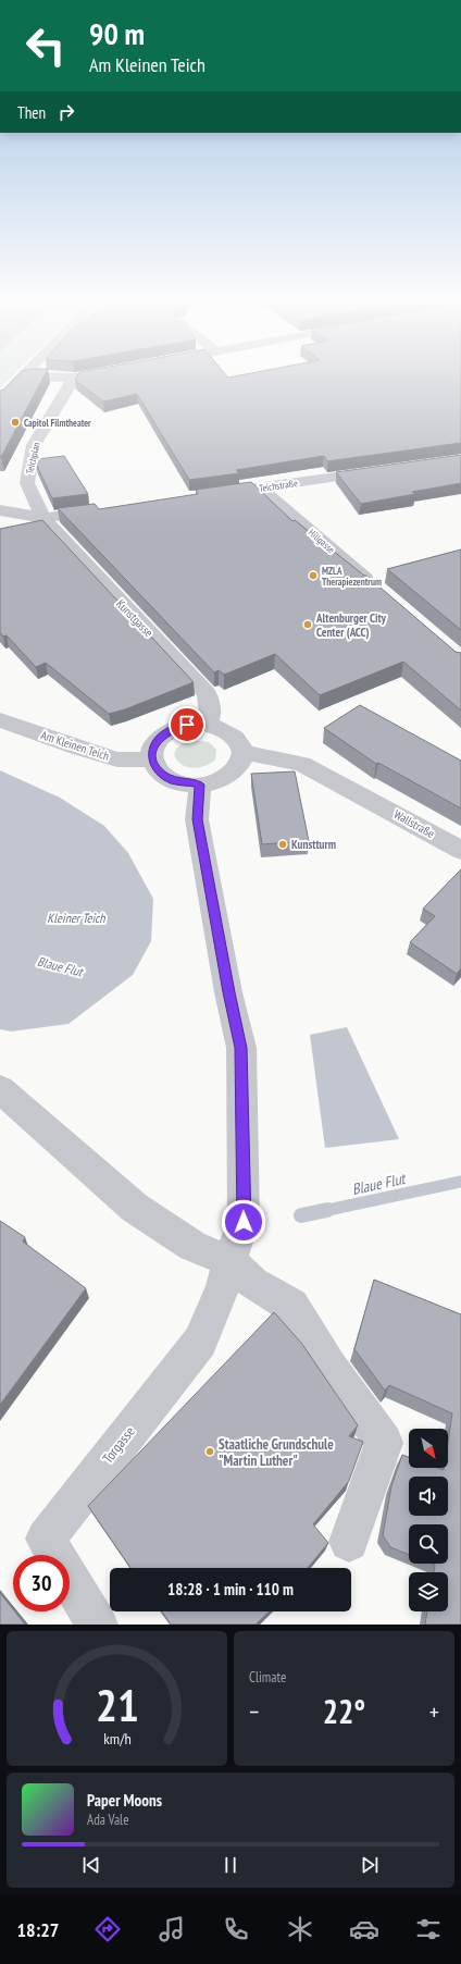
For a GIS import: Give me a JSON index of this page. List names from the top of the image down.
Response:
{
  "streets": {
    "street": [
      "Teichplan",
      "Teichstraße",
      "Hillgasse",
      "Kunstgasse",
      "Am Kleinen Teich",
      "Wallstraße",
      "Torgasse"
    ]
  },
  "crossings": [
    ["Teichplan", "Kunstgasse"],
    ["Teichstraße", "Hillgasse"],
    ["Kunstgasse", "Am Kleinen Teich"],
    ["Kunstgasse", "Wallstraße"],
    ["Am Kleinen Teich", "Wallstraße"]
  ],
  "water": ["Kleiner Teich", "Blaue Flut"],
  "places": [
    "Capitol Filmtheater",
    "MZLA Therapiezentrum",
    "Altenburger City Center (ACC)",
    "Kunstturm",
    "Staatliche Grundschule \"Martin Luther\""
  ],
  "north": "bottom right",
  "page": {
    "turn": ["90 m", "Am Kleinen Teich"],
    "then": "Then",
    "limit": "30",
    "trip": "18:28 · 1 min · 110 m",
    "tile": "Climate",
    "heat": ["−", "22°", "+"],
    "song": ["Paper Moons", "Ada Vale"],
    "tabs": "18:27",
    "gauge": ["21", "km/h"]
  }
}
